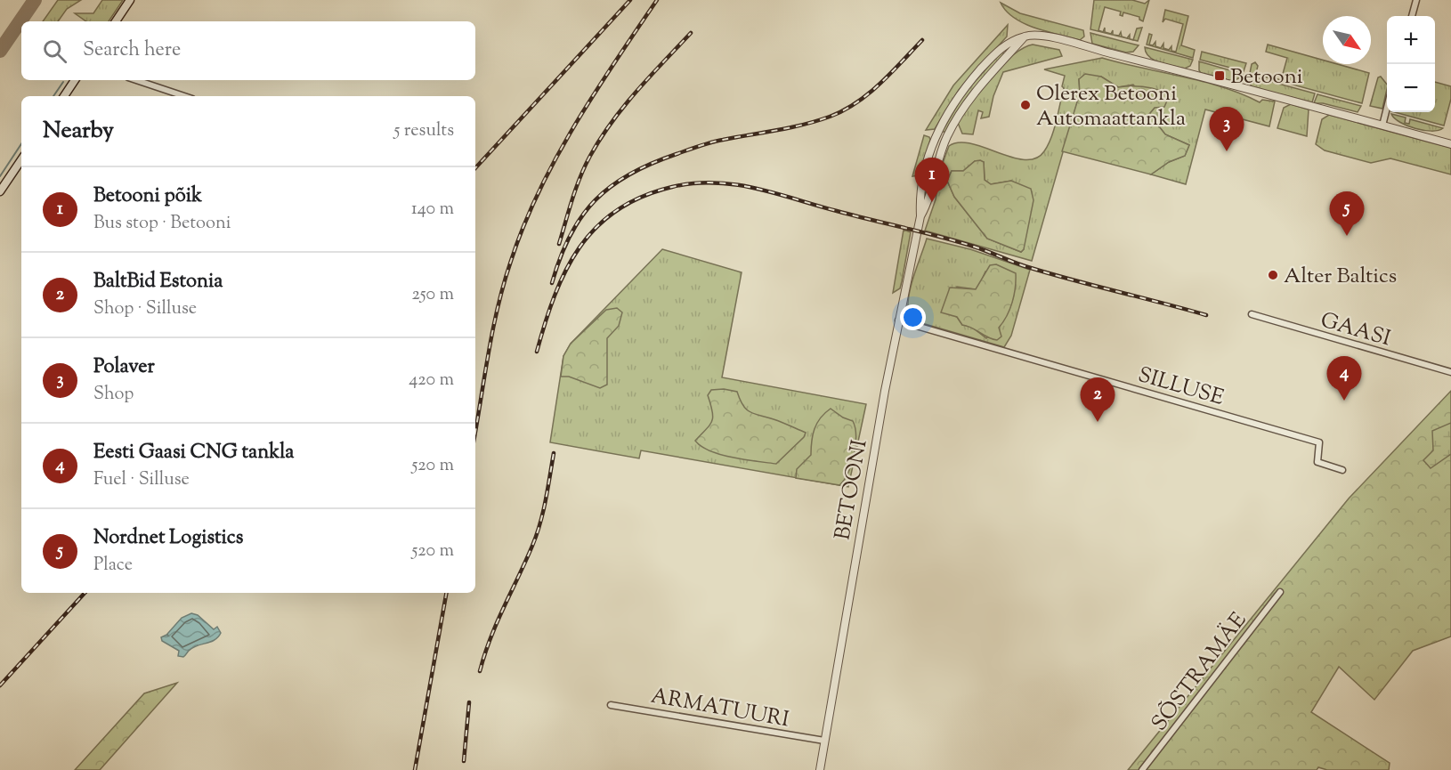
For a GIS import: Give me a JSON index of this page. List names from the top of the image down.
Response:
{
  "streets": {
    "street": [
      "GAASI",
      "SILLUSE",
      "BETOONI",
      "SÕSTRAMÄE",
      "ARMATUURI"
    ]
  },
  "crossings": [
    ["SILLUSE", "BETOONI"],
    ["BETOONI", "ARMATUURI"]
  ],
  "places": {
    "transit": ["Betooni"],
    "other": ["Olerex Betooni Automaattankla", "Alter Baltics"]
  },
  "north": "bottom right",
  "page": {
    "map_buttons": ["+", "−"],
    "search": "Search here",
    "heading": ["Nearby", "5 results"],
    "pins": [
      "3",
      "1",
      "5",
      "4",
      "2"
    ],
    "list": [
      {
        "mark": "1",
        "name": "Betooni põik",
        "note": "Bus stop · Betooni",
        "value": "140 m"
      },
      {
        "mark": "2",
        "name": "BaltBid Estonia",
        "note": "Shop · Silluse",
        "value": "250 m"
      },
      {
        "mark": "3",
        "name": "Polaver",
        "note": "Shop",
        "value": "420 m"
      },
      {
        "mark": "4",
        "name": "Eesti Gaasi CNG tankla",
        "note": "Fuel · Silluse",
        "value": "520 m"
      },
      {
        "mark": "5",
        "name": "Nordnet Logistics",
        "note": "Place",
        "value": "520 m"
      }
    ]
  }
}
